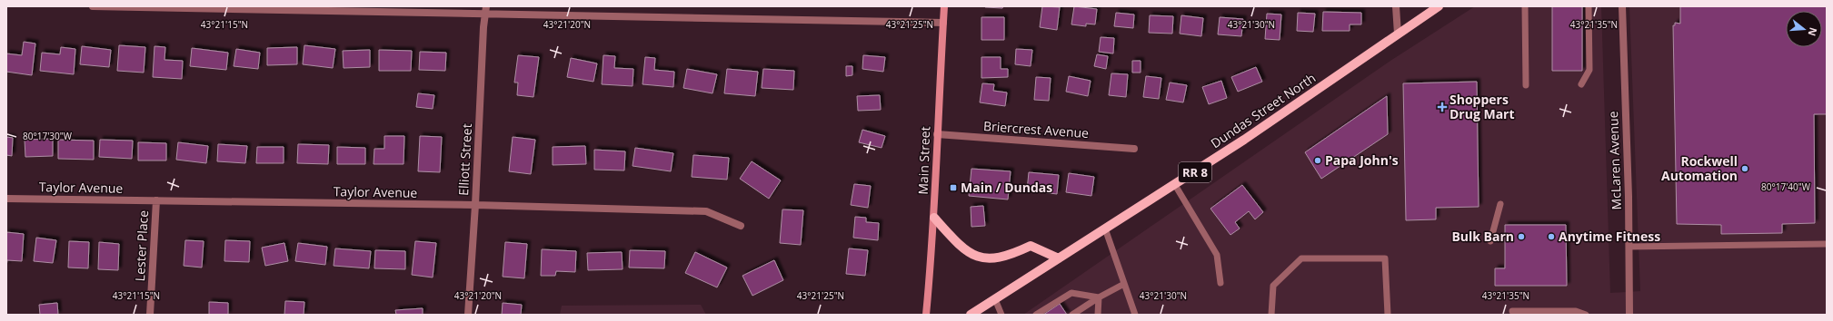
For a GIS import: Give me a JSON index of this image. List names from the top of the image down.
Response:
{
  "streets": {
    "main road": ["Dundas Street North", "Main Street", "RR 8"],
    "street": [
      "Briercrest Avenue",
      "Elliott Street",
      "McLaren Avenue",
      "Taylor Avenue",
      "Lester Place"
    ]
  },
  "crossings": [
    ["Briercrest Avenue", "Main Street"],
    ["Elliott Street", "Taylor Avenue"],
    ["Taylor Avenue", "Lester Place"]
  ],
  "places": {
    "health": ["Shoppers Drug Mart"],
    "other": [
      "Papa John's",
      "Rockwell Automation",
      "Bulk Barn",
      "Anytime Fitness"
    ],
    "transit": ["Main / Dundas"]
  },
  "north": "right",
  "coordinates": [
    "43°21'15\"N",
    "43°21'20\"N",
    "43°21'25\"N",
    "43°21'30\"N",
    "43°21'35\"N",
    "80°17'30\"W",
    "80°17'40\"W"
  ]
}
